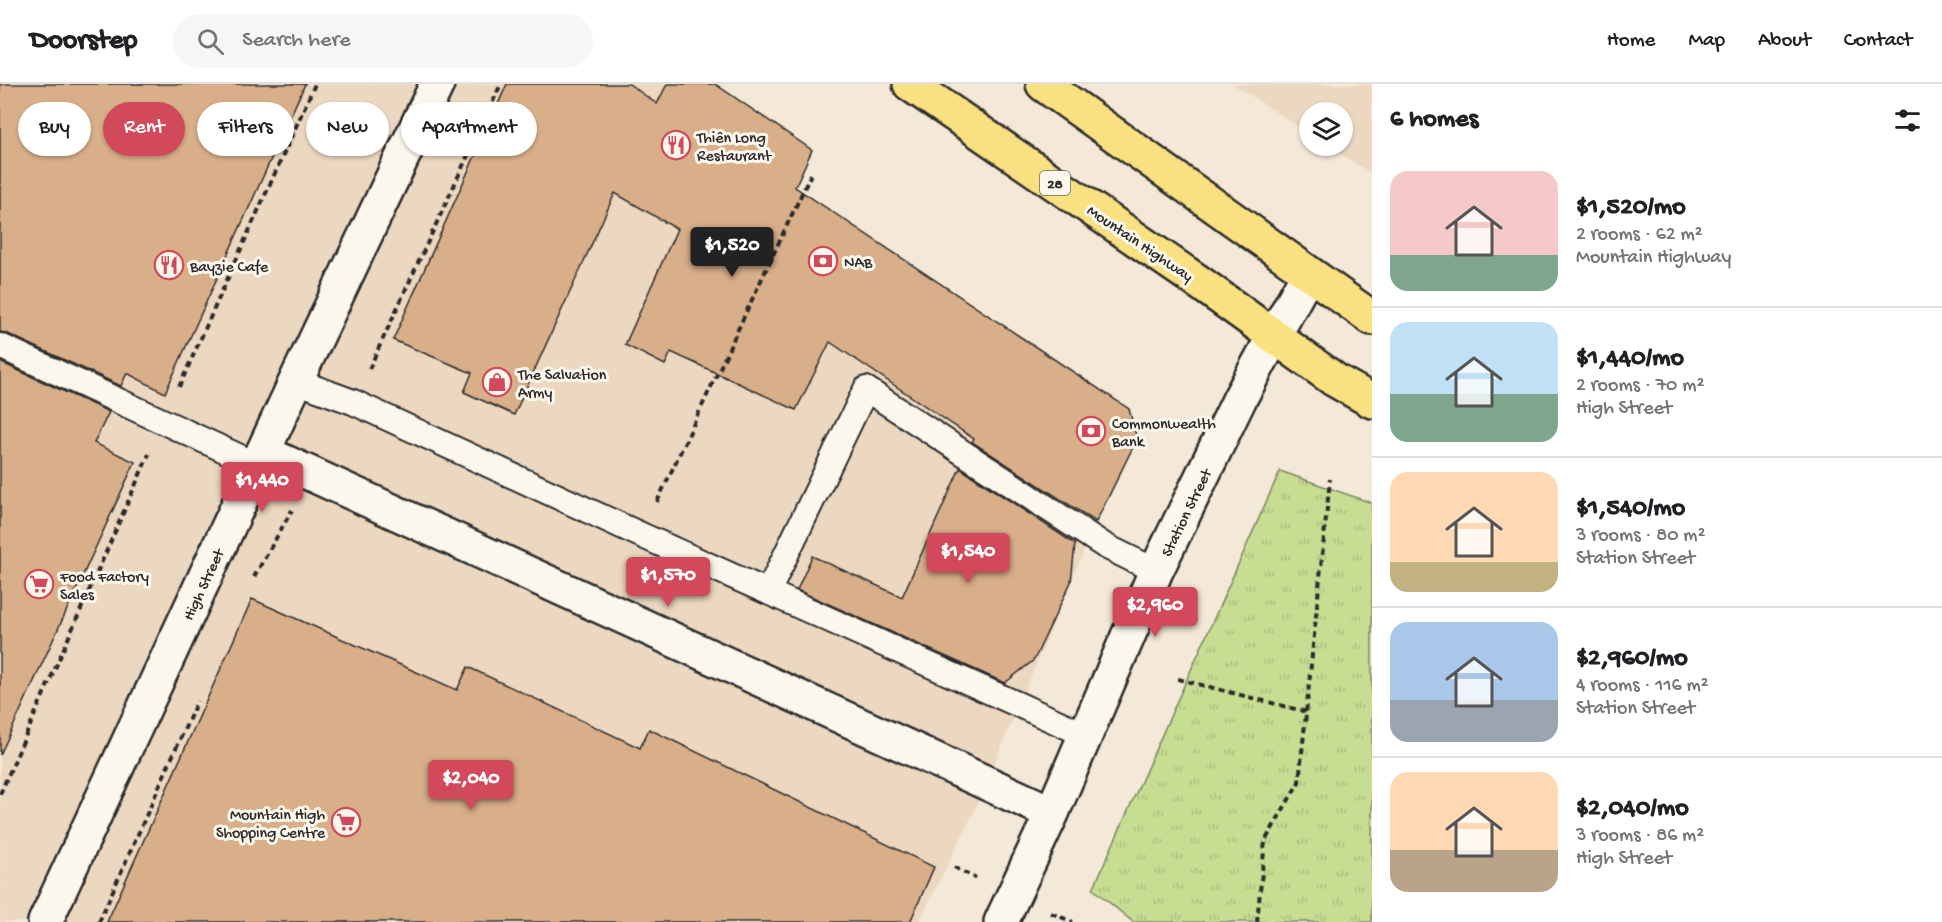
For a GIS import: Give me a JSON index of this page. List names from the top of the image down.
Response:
{
  "streets": {
    "main road": ["28", "Mountain Highway"],
    "street": ["Station Street", "High Street"]
  },
  "crossings": [
    ["Mountain Highway", "Station Street"]
  ],
  "places": {
    "restaurant": ["Thiên Long Restaurant", "Bayzie Cafe"],
    "bank": ["NAB", "Commonwealth Bank"],
    "shop": ["The Salvation Army"],
    "supermarket": ["Food Factory Sales", "Mountain High Shopping Centre"]
  },
  "page": {
    "header": "Doorstep",
    "search": "Search here",
    "nav": [
      "Home",
      "Map",
      "About",
      "Contact"
    ],
    "heading": "6 homes",
    "chip": [
      "Buy",
      "Rent",
      "Filters",
      "New",
      "Apartment"
    ],
    "list": [
      {
        "name": "$1,520/mo",
        "note": "2 rooms · 62 m² · Mountain Highway"
      },
      {
        "name": "$1,440/mo",
        "note": "2 rooms · 70 m² · High Street"
      },
      {
        "name": "$1,540/mo",
        "note": "3 rooms · 80 m² · Station Street"
      },
      {
        "name": "$2,960/mo",
        "note": "4 rooms · 116 m² · Station Street"
      },
      {
        "name": "$2,040/mo",
        "note": "3 rooms · 86 m² · High Street"
      }
    ],
    "price": [
      "$1,520",
      "$1,440",
      "$1,540",
      "$1,570",
      "$2,960",
      "$2,040"
    ]
  }
}
